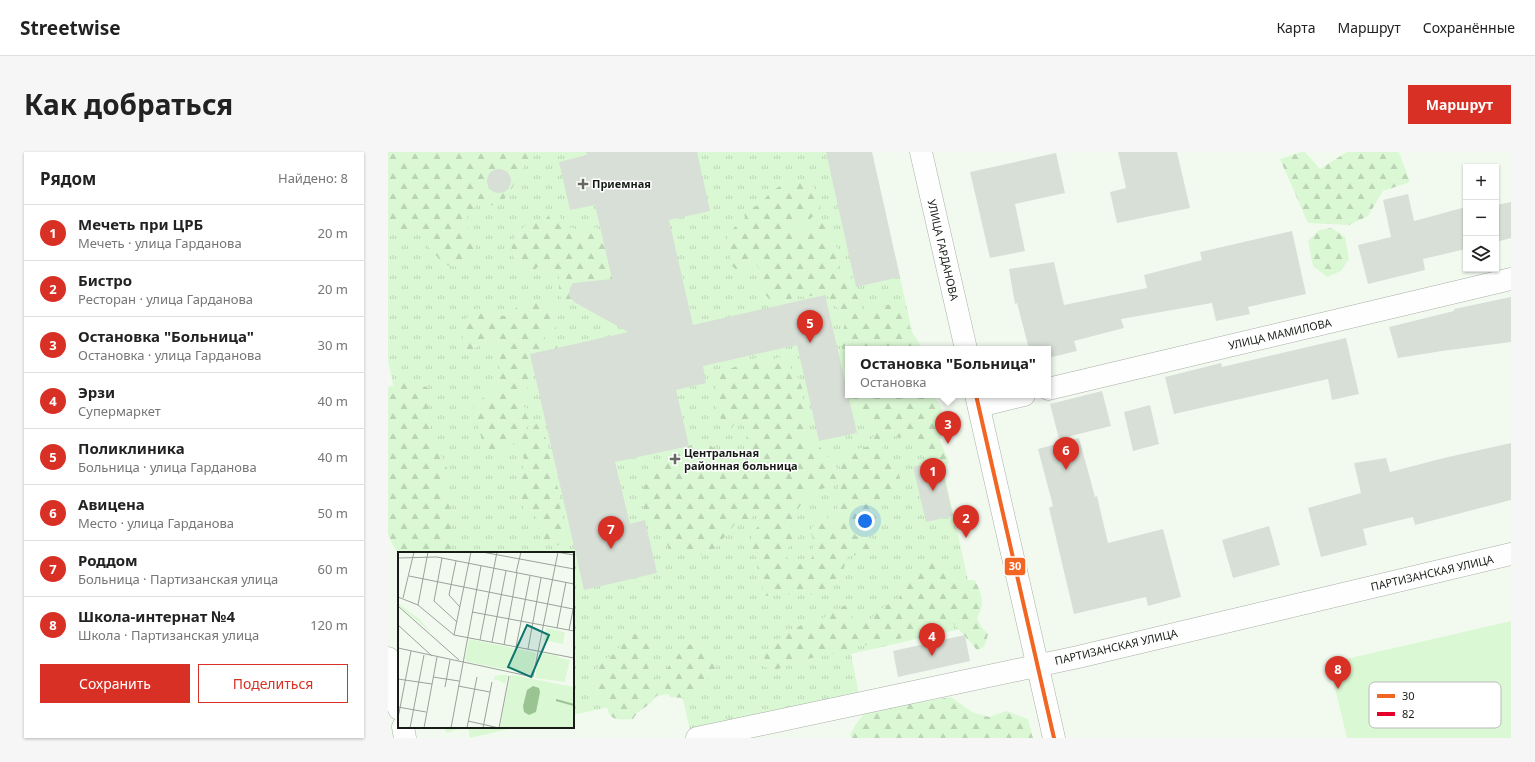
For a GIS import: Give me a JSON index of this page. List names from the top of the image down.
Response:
{
  "streets": {
    "street": ["УЛИЦА ГАРДАНОВА", "УЛИЦА МАМИЛОВА", "ПАРТИЗАНСКАЯ УЛИЦА"]
  },
  "places": {
    "health": ["Приемная", "Центральная районная больница"]
  },
  "lines": ["transit line 30"],
  "legend": ["30", "82"],
  "page": {
    "header": "Streetwise",
    "nav": ["Карта", "Маршрут", "Сохранённые"],
    "title": "Как добраться",
    "buttons": [
      "Маршрут",
      ["Сохранить", "Поделиться"]
    ],
    "heading": ["Рядом", "Найдено: 8"],
    "map_buttons": ["+", "−"],
    "list": [
      {
        "mark": "1",
        "name": "Мечеть при ЦРБ",
        "note": "Мечеть · улица Гарданова",
        "value": "20 m"
      },
      {
        "mark": "2",
        "name": "Бистро",
        "note": "Ресторан · улица Гарданова",
        "value": "20 m"
      },
      {
        "mark": "3",
        "name": "Остановка \"Больница\"",
        "note": "Остановка · улица Гарданова",
        "value": "30 m"
      },
      {
        "mark": "4",
        "name": "Эрзи",
        "note": "Супермаркет",
        "value": "40 m"
      },
      {
        "mark": "5",
        "name": "Поликлиника",
        "note": "Больница · улица Гарданова",
        "value": "40 m"
      },
      {
        "mark": "6",
        "name": "Авицена",
        "note": "Место · улица Гарданова",
        "value": "50 m"
      },
      {
        "mark": "7",
        "name": "Роддом",
        "note": "Больница · Партизанская улица",
        "value": "60 m"
      },
      {
        "mark": "8",
        "name": "Школа-интернат №4",
        "note": "Школа · Партизанская улица",
        "value": "120 m"
      }
    ],
    "pins": [
      "5",
      "3",
      "6",
      "1",
      "2",
      "7",
      "4",
      "8"
    ],
    "popup": ["Остановка \"Больница\"", "Остановка"]
  }
}
